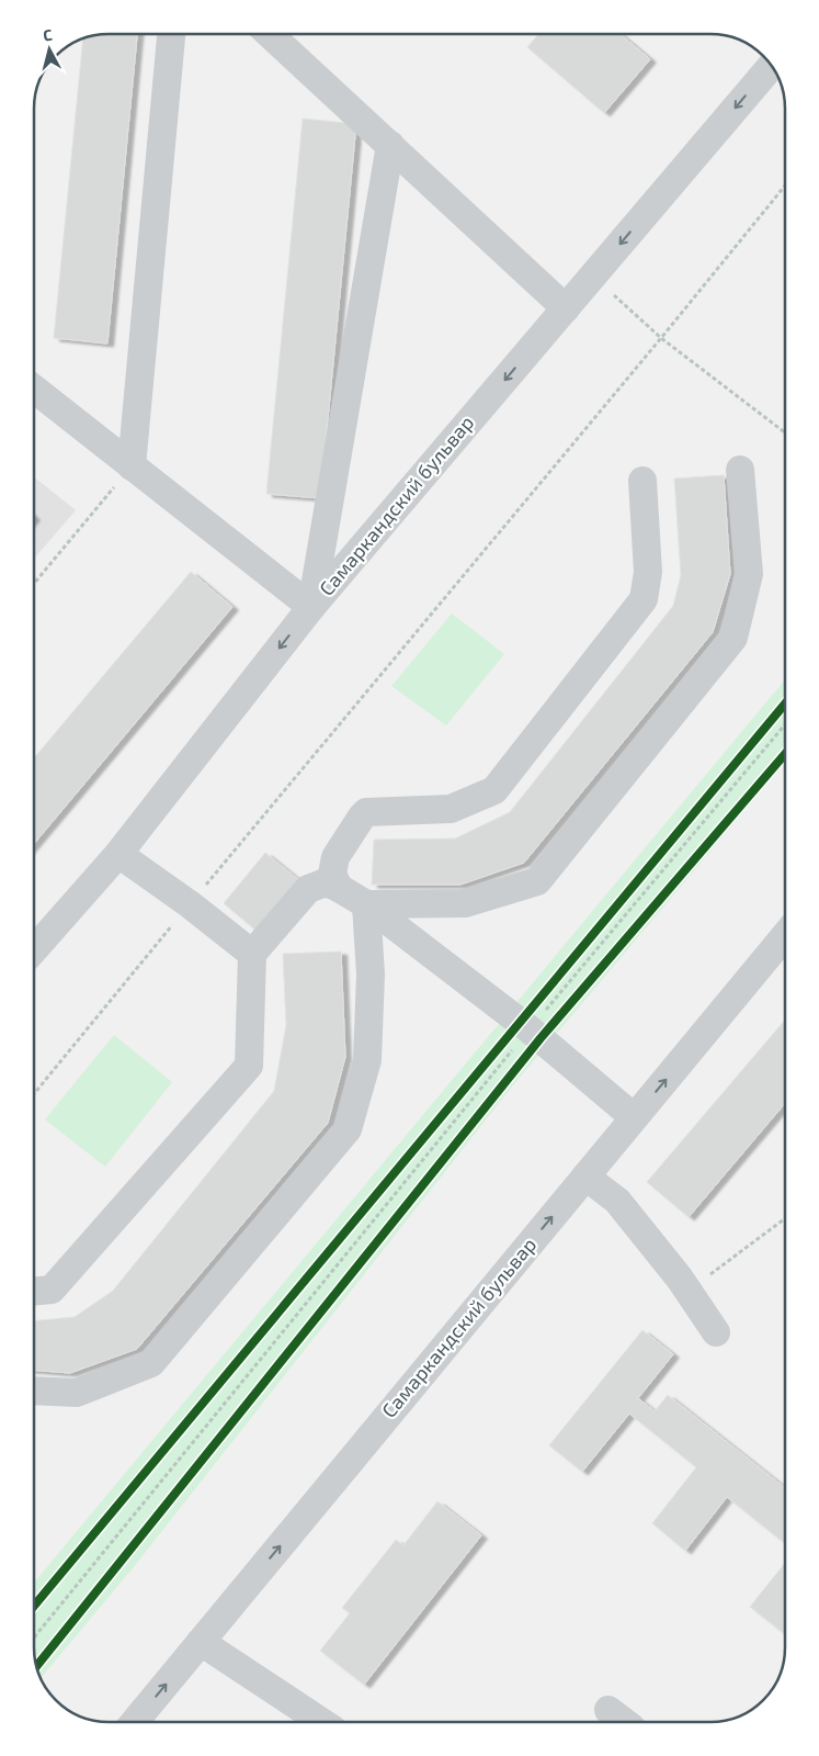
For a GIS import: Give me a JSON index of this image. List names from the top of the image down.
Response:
{
  "streets": {
    "street": ["Самаркандский бульвар"]
  },
  "north": "top"
}
